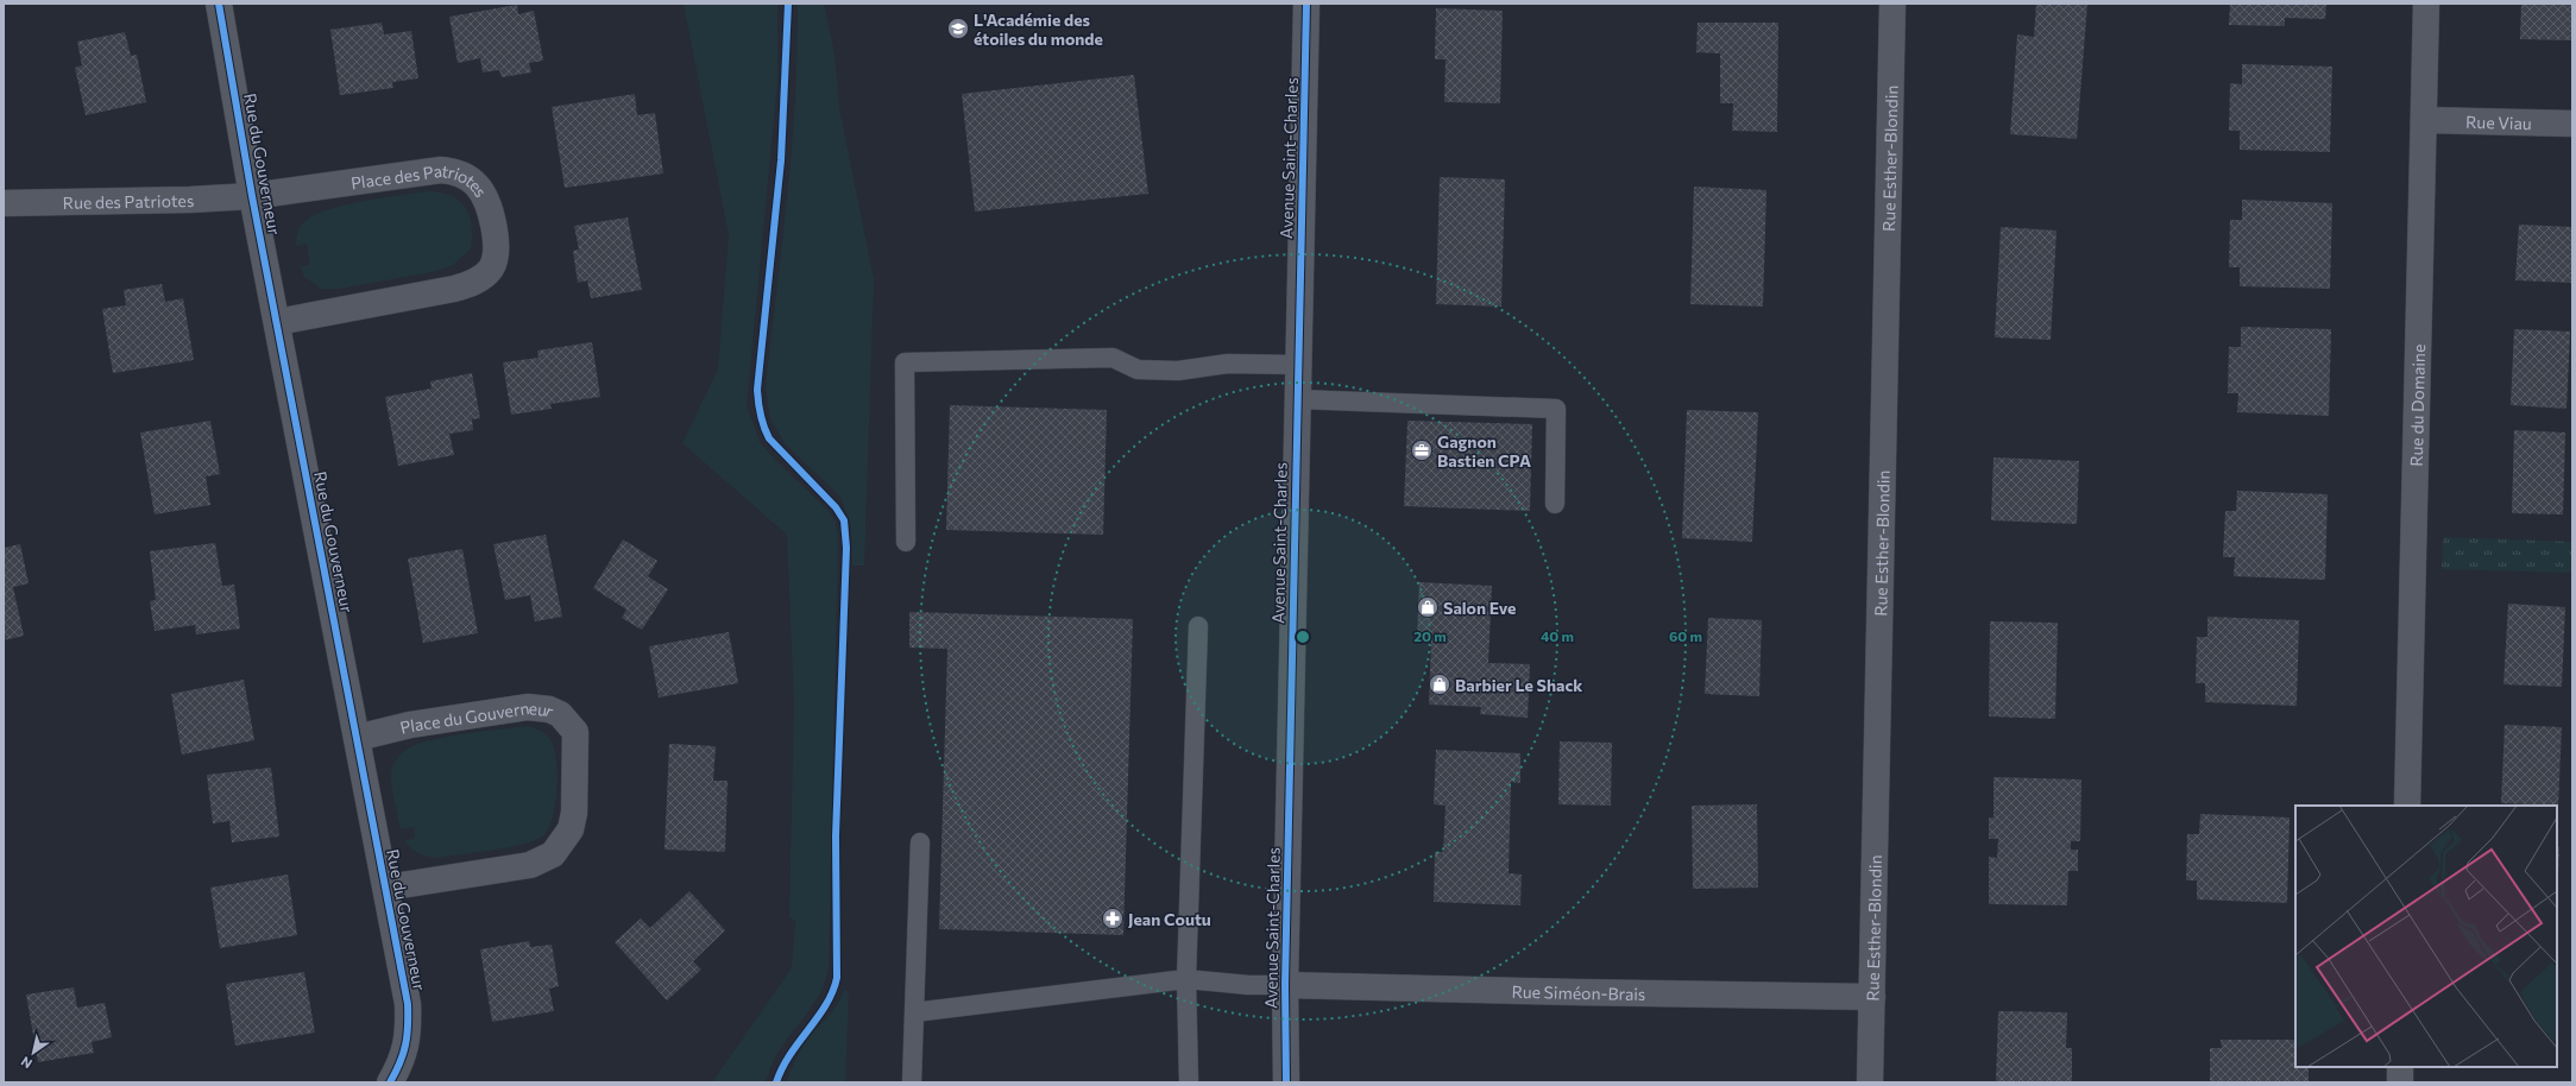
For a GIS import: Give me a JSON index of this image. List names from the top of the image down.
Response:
{
  "streets": {
    "street": [
      "Rue Viau",
      "Avenue Saint-Charles",
      "Rue Esther-Blondin",
      "Rue du Gouverneur",
      "Place des Patriotes",
      "Rue des Patriotes",
      "Rue du Domaine",
      "Place du Gouverneur",
      "Rue Siméon-Brais"
    ]
  },
  "crossings": [
    ["Rue Viau", "Rue du Domaine"],
    ["Avenue Saint-Charles", "Rue Siméon-Brais"],
    ["Rue Esther-Blondin", "Rue Siméon-Brais"],
    ["Rue du Gouverneur", "Place des Patriotes"],
    ["Rue du Gouverneur", "Rue des Patriotes"],
    ["Rue du Gouverneur", "Place du Gouverneur"],
    ["Place des Patriotes", "Rue des Patriotes"]
  ],
  "places": {
    "school or university": ["L'Académie des étoiles du monde"],
    "office": ["Gagnon Bastien CPA"],
    "shop": ["Salon Eve", "Barbier Le Shack"],
    "pharmacy": ["Jean Coutu"]
  },
  "north": "bottom left",
  "rings": ["20 m", "40 m", "60 m"]
}
